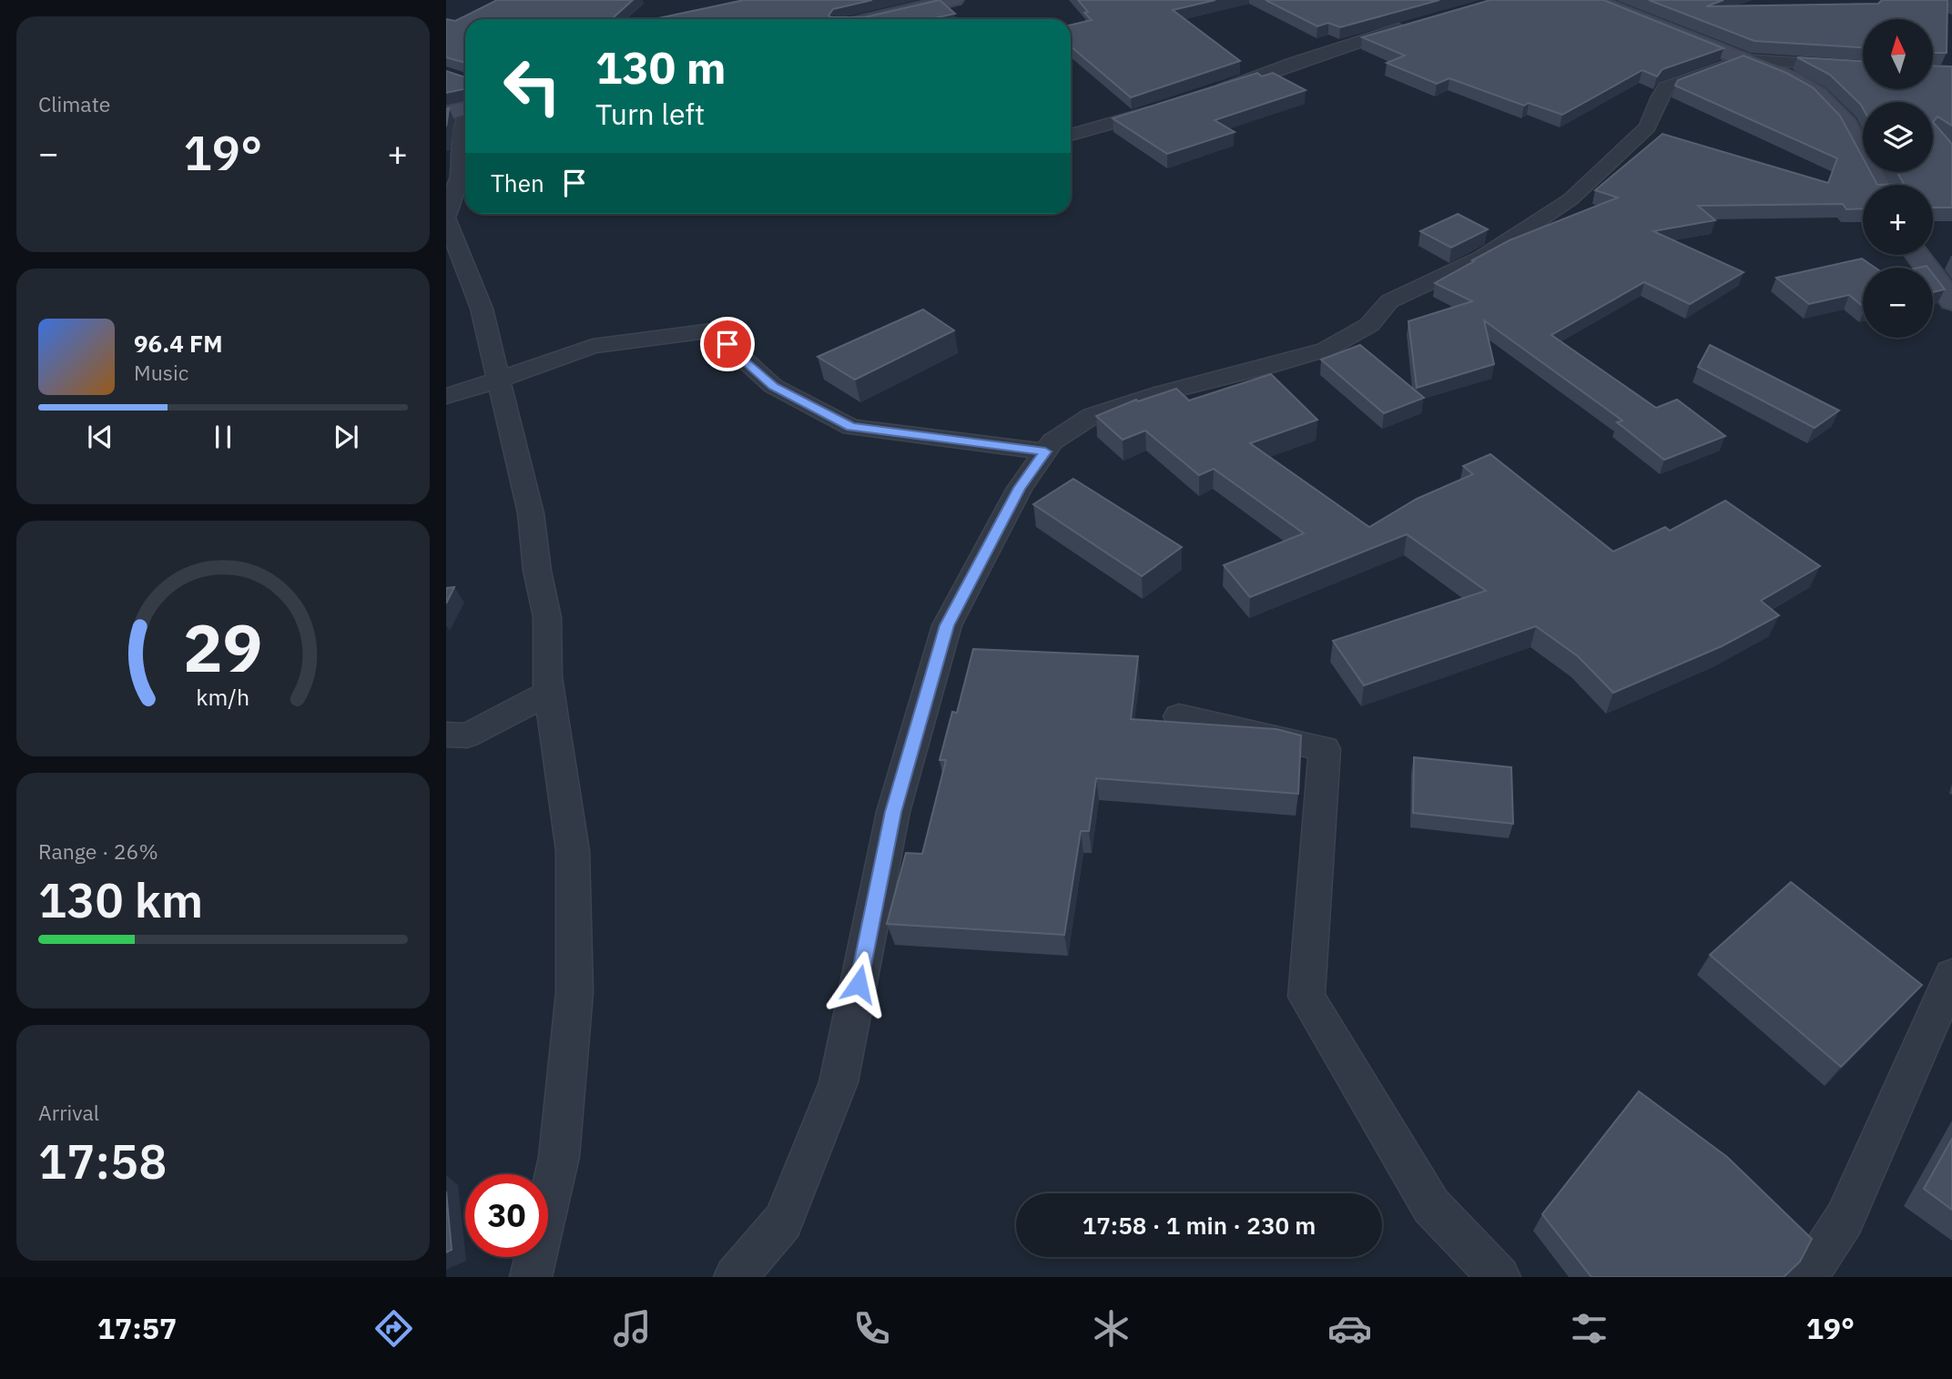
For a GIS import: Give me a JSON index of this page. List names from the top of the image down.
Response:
{
  "north": "top",
  "page": {
    "tile": [
      "Climate",
      ["Range · 26%", "130 km"],
      ["Arrival", "17:58"]
    ],
    "map_buttons": ["+", "−"],
    "turn": ["130 m", "Turn left"],
    "heat": ["−", "19°", "+"],
    "then": "Then",
    "song": ["96.4 FM", "Music"],
    "limit": "30",
    "trip": "17:58 · 1 min · 230 m",
    "tabs": ["17:57", "19°"],
    "gauge": ["29", "km/h"]
  }
}
